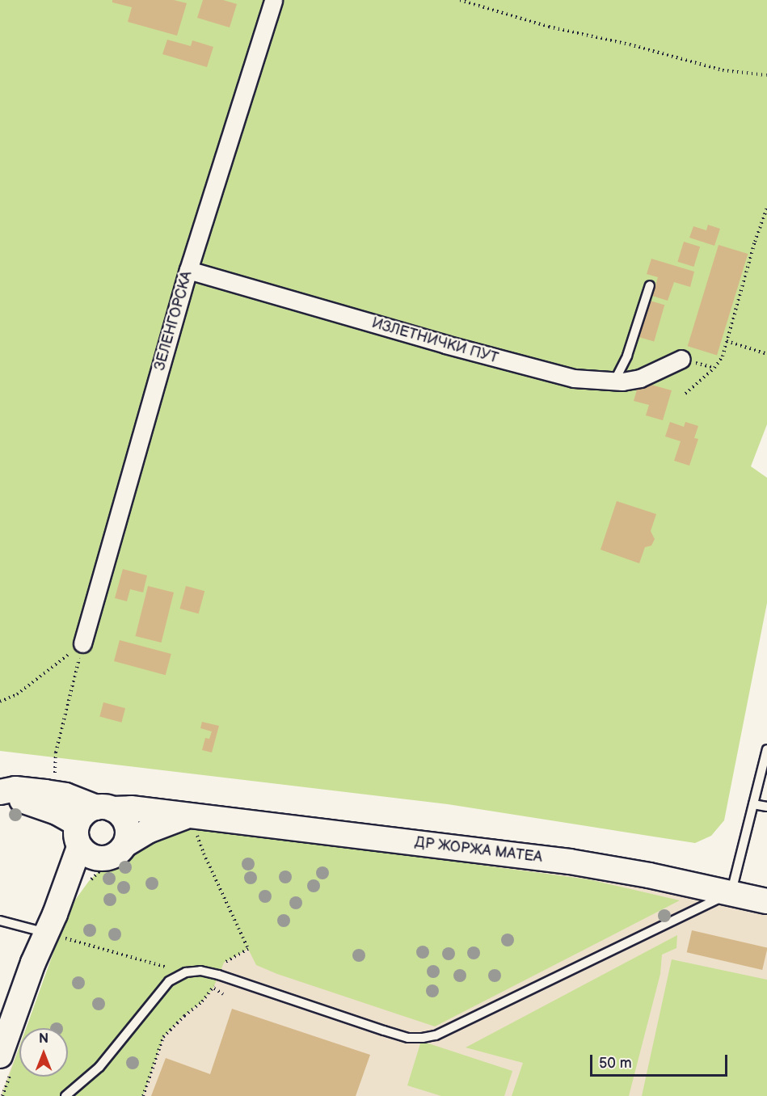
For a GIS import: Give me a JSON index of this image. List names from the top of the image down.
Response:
{
  "streets": {
    "main road": ["ДР ЖОРЖА МАТЕА"],
    "street": ["ЗЕЛЕНГОРСКА", "ИЗЛЕТНИЧКИ ПУТ"]
  },
  "crossings": [
    ["ЗЕЛЕНГОРСКА", "ИЗЛЕТНИЧКИ ПУТ"]
  ],
  "scale_bar": "50 m",
  "north": "top"
}
